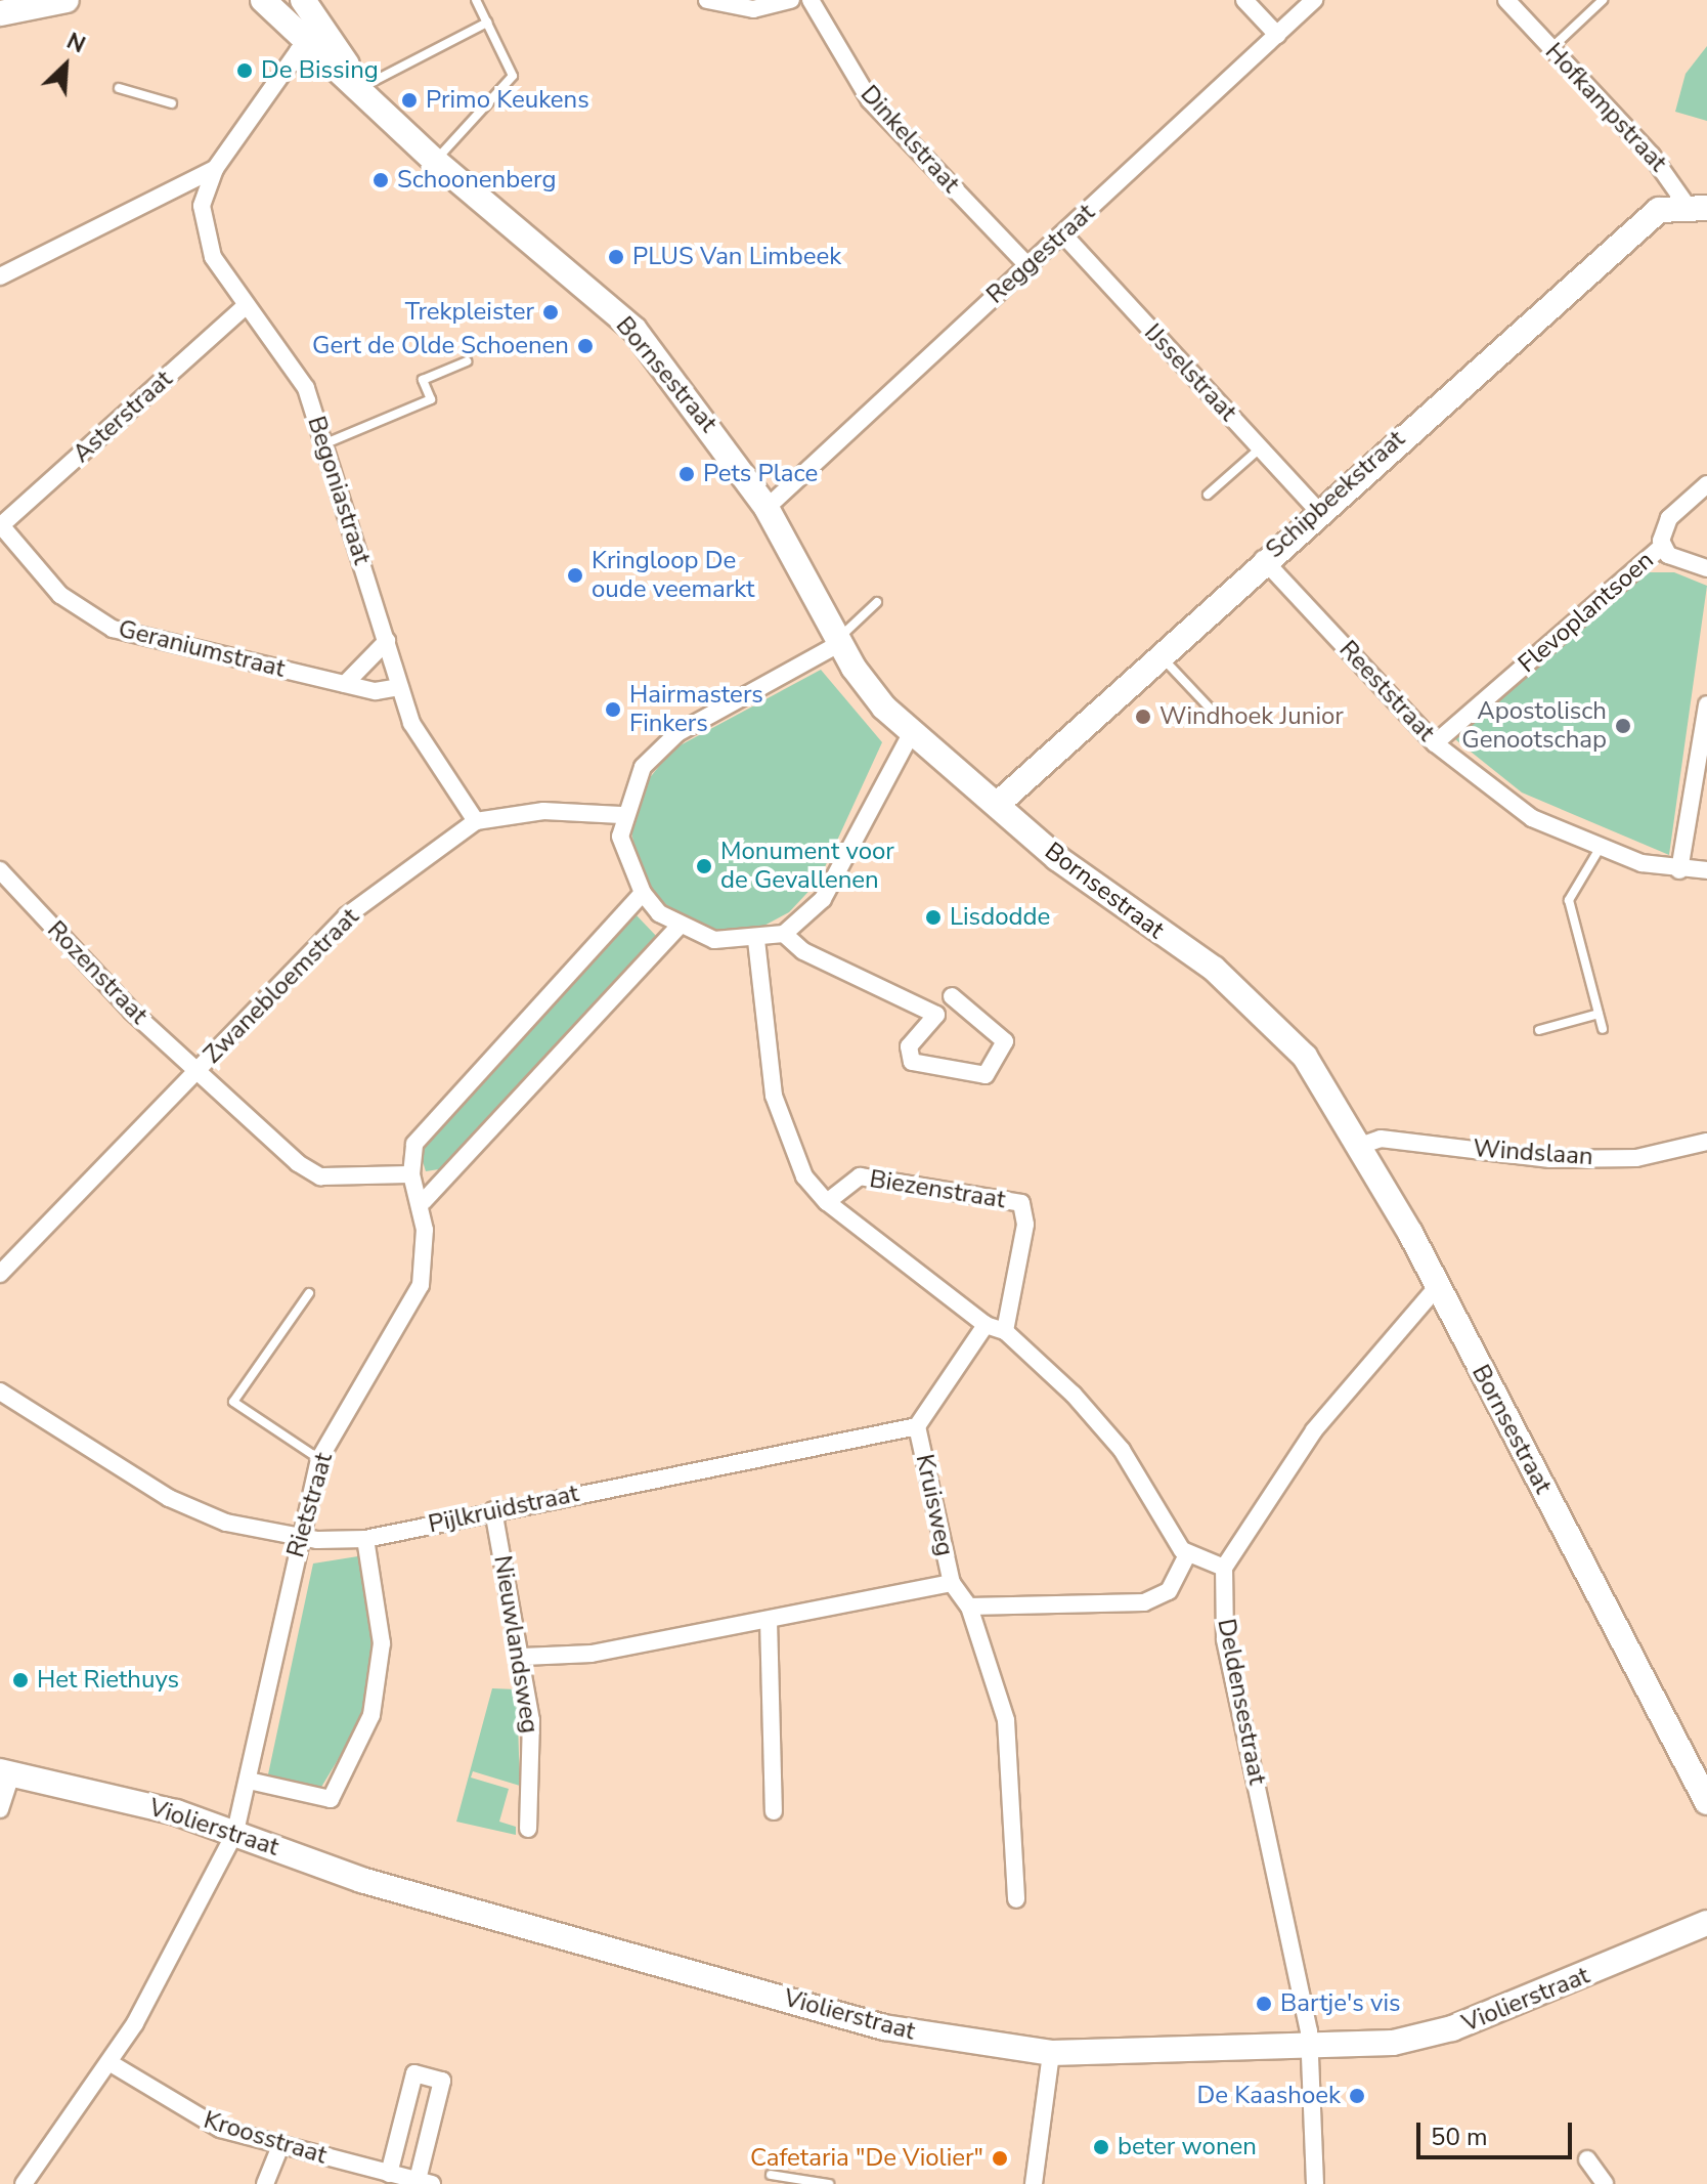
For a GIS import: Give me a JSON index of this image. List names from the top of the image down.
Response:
{
  "streets": {
    "street": [
      "Hofkampstraat",
      "Dinkelstraat",
      "Reggestraat",
      "IJsselstraat",
      "Bornsestraat",
      "Asterstraat",
      "Begoniastraat",
      "Schipbeekstraat",
      "Flevoplantsoen",
      "Geraniumstraat",
      "Reeststraat",
      "Rozenstraat",
      "Zwanebloemstraat",
      "Windslaan",
      "Biezenstraat",
      "Rietstraat",
      "Kruisweg",
      "Pijlkruidstraat",
      "Nieuwlandsweg",
      "Deldensestraat",
      "Violierstraat",
      "Kroosstraat"
    ]
  },
  "crossings": [
    ["Hofkampstraat", "Schipbeekstraat"],
    ["Dinkelstraat", "Reggestraat"],
    ["Reggestraat", "IJsselstraat"],
    ["Reggestraat", "Bornsestraat"],
    ["IJsselstraat", "Schipbeekstraat"],
    ["Bornsestraat", "Schipbeekstraat"],
    ["Bornsestraat", "Windslaan"],
    ["Asterstraat", "Begoniastraat"],
    ["Asterstraat", "Geraniumstraat"],
    ["Begoniastraat", "Geraniumstraat"],
    ["Begoniastraat", "Zwanebloemstraat"],
    ["Schipbeekstraat", "Reeststraat"],
    ["Flevoplantsoen", "Reeststraat"],
    ["Rozenstraat", "Zwanebloemstraat"],
    ["Rozenstraat", "Rietstraat"],
    ["Rietstraat", "Pijlkruidstraat"],
    ["Rietstraat", "Violierstraat"],
    ["Rietstraat", "Kroosstraat"],
    ["Kruisweg", "Pijlkruidstraat"],
    ["Pijlkruidstraat", "Nieuwlandsweg"],
    ["Deldensestraat", "Violierstraat"]
  ],
  "places": [
    "De Bissing",
    "Primo Keukens",
    "Schoonenberg",
    "PLUS Van Limbeek",
    "Trekpleister",
    "Gert de Olde Schoenen",
    "Pets Place",
    "Kringloop De oude veemarkt",
    "Hairmasters Finkers",
    "Windhoek Junior",
    "Apostolisch Genootschap",
    "Monument voor de Gevallenen",
    "Lisdodde",
    "Het Riethuys",
    "Bartje's vis",
    "De Kaashoek",
    "beter wonen",
    "Cafetaria \"De Violier\""
  ],
  "scale_bar": "50 m",
  "north": "top right"
}
